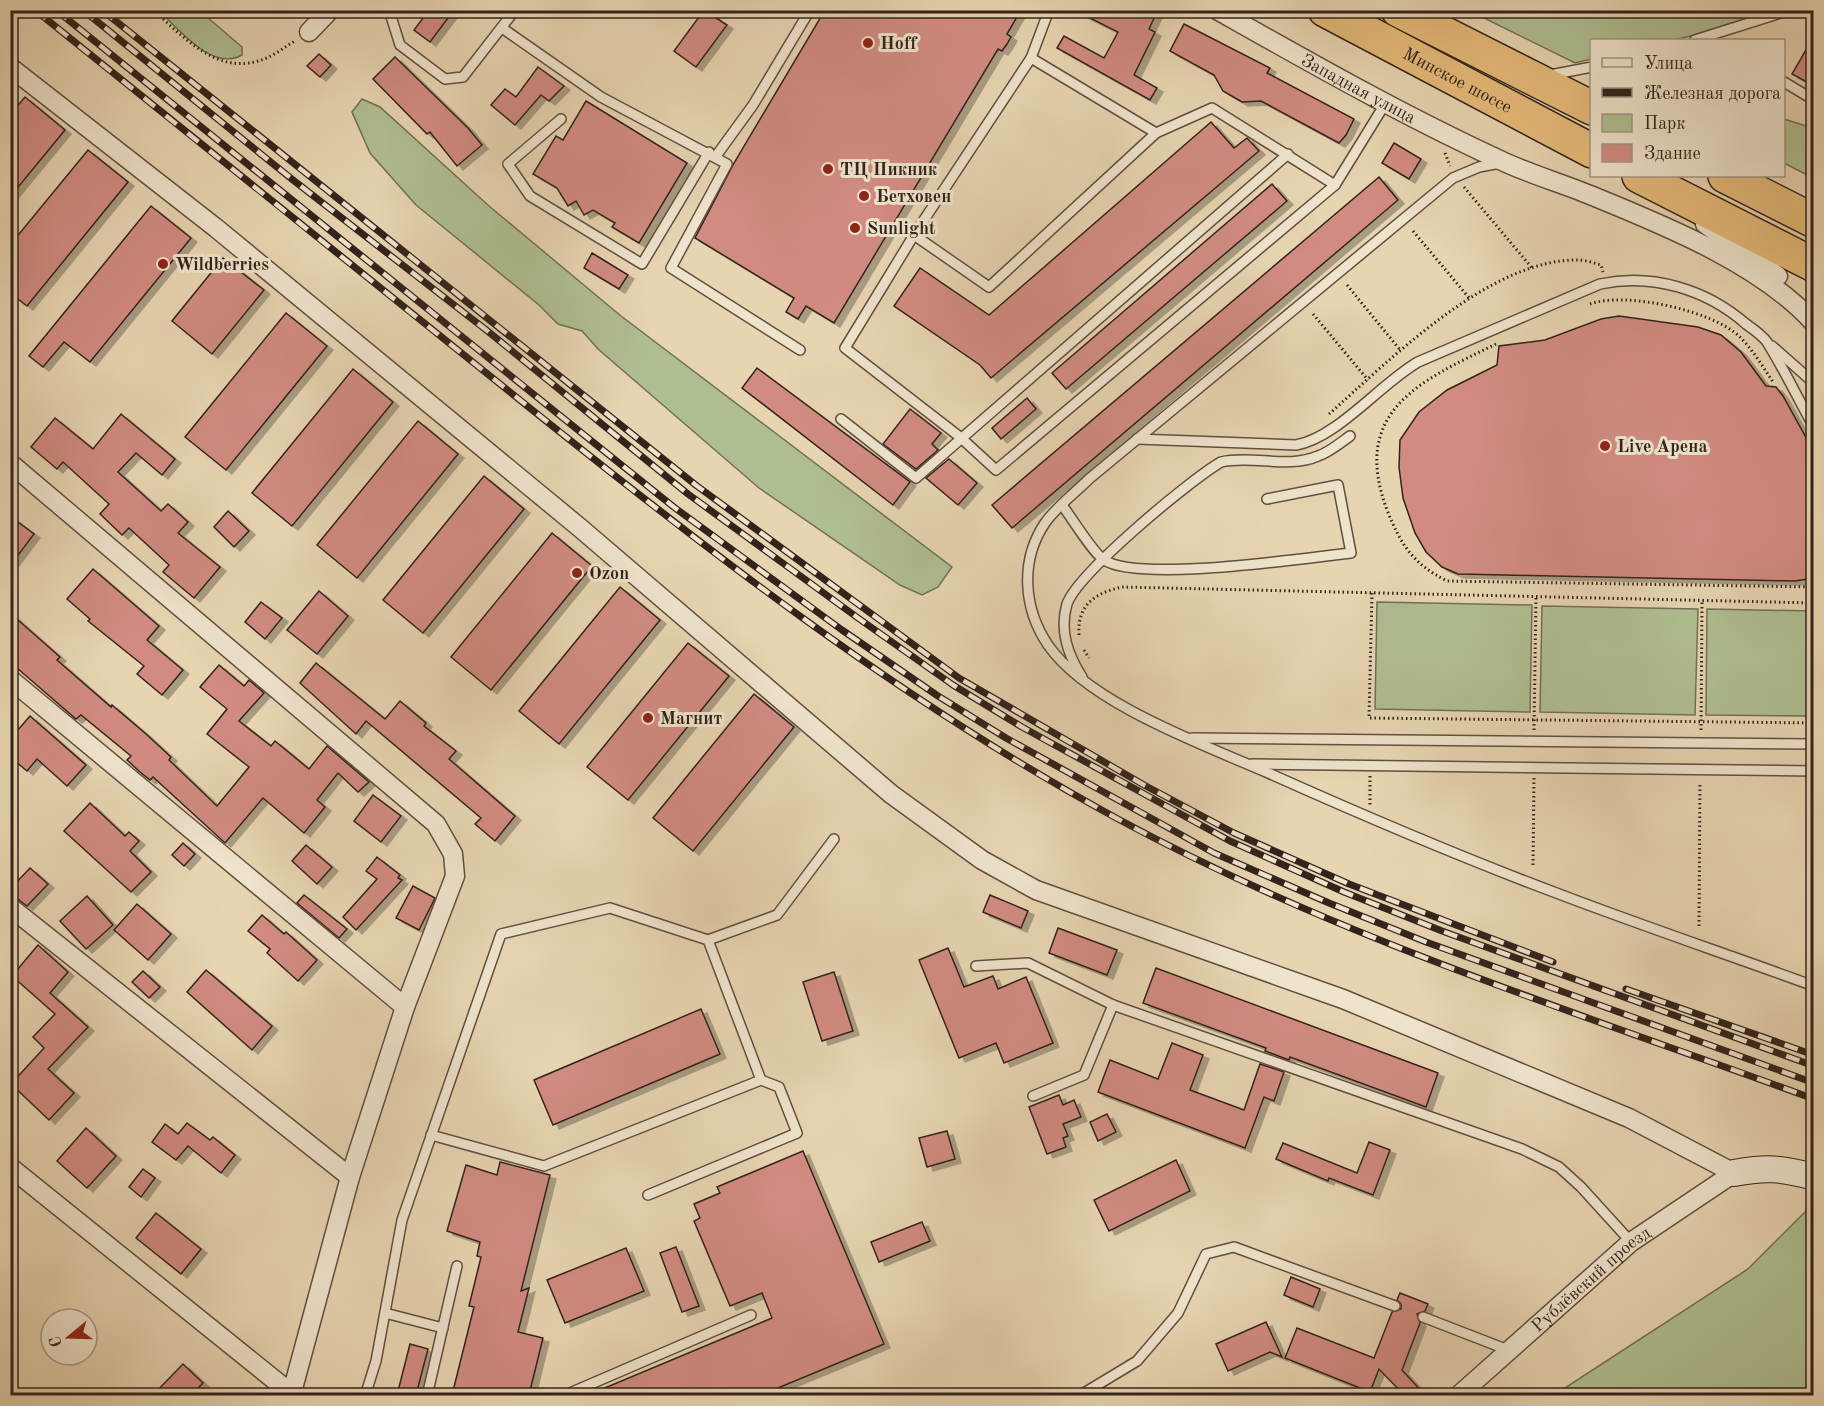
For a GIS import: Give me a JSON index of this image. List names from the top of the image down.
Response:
{
  "streets": {
    "highway": ["Минское шоссе"],
    "street": ["Западная улица", "Рублёвский проезд"]
  },
  "places": [
    "Hoff",
    "ТЦ Пикник",
    "Бетховен",
    "Sunlight",
    "Wildberries",
    "Live Арена",
    "Ozon",
    "Магнит"
  ],
  "legend": [
    "Улица",
    "Железная дорога",
    "Парк",
    "Здание"
  ],
  "north": "left"
}
